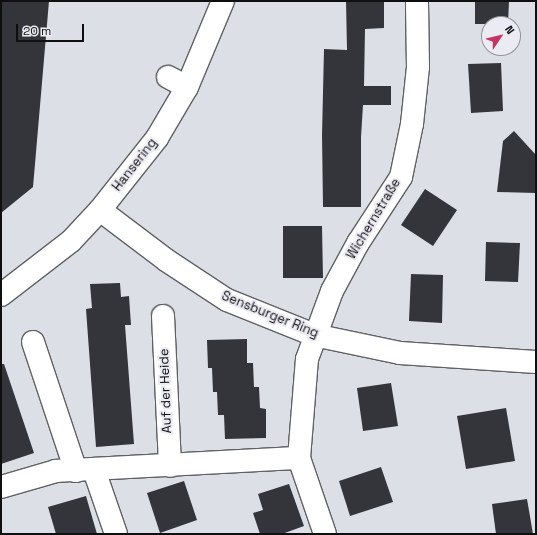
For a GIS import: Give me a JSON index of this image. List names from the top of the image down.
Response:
{
  "streets": {
    "street": [
      "Hansering",
      "Wichernstraße",
      "Sensburger Ring",
      "Auf der Heide"
    ]
  },
  "crossings": [
    ["Hansering", "Sensburger Ring"],
    ["Wichernstraße", "Sensburger Ring"]
  ],
  "scale_bar": "20 m",
  "north": "top right"
}
